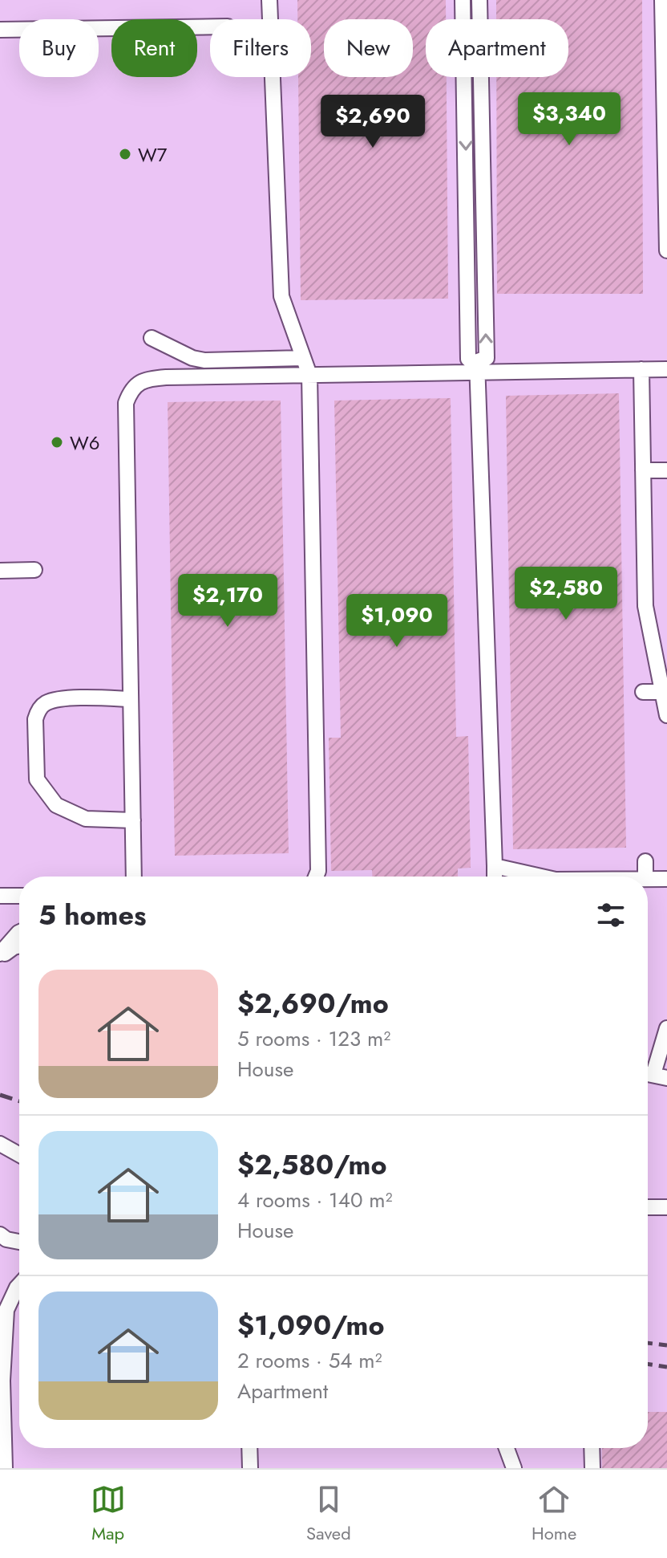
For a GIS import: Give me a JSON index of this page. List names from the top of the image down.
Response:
{
  "places": ["W7", "W6"],
  "page": {
    "chip": [
      "Buy",
      "Rent",
      "Filters",
      "New",
      "Apartment"
    ],
    "price": [
      "$3,340",
      "$2,690",
      "$2,580",
      "$2,170",
      "$1,090"
    ],
    "heading": "5 homes",
    "list": [
      {
        "name": "$2,690/mo",
        "note": "5 rooms · 123 m² · House"
      },
      {
        "name": "$2,580/mo",
        "note": "4 rooms · 140 m² · House"
      },
      {
        "name": "$1,090/mo",
        "note": "2 rooms · 54 m² · Apartment"
      }
    ],
    "tabs": ["Map", "Saved", "Home"]
  }
}
